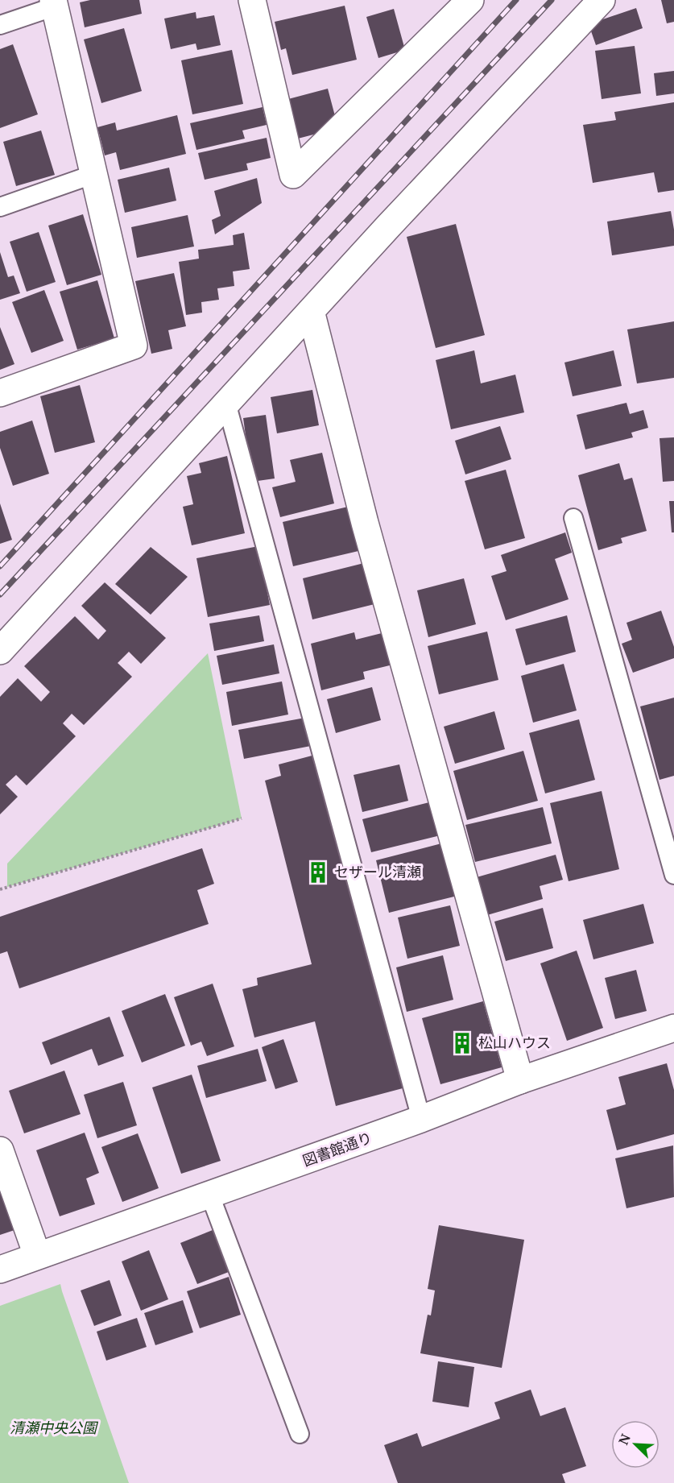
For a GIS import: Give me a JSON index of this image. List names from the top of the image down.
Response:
{
  "streets": {
    "street": ["図書館通り"]
  },
  "parks": ["清瀬中央公園"],
  "places": {
    "building": ["セザール清瀬", "松山ハウス"]
  },
  "north": "top left"
}
